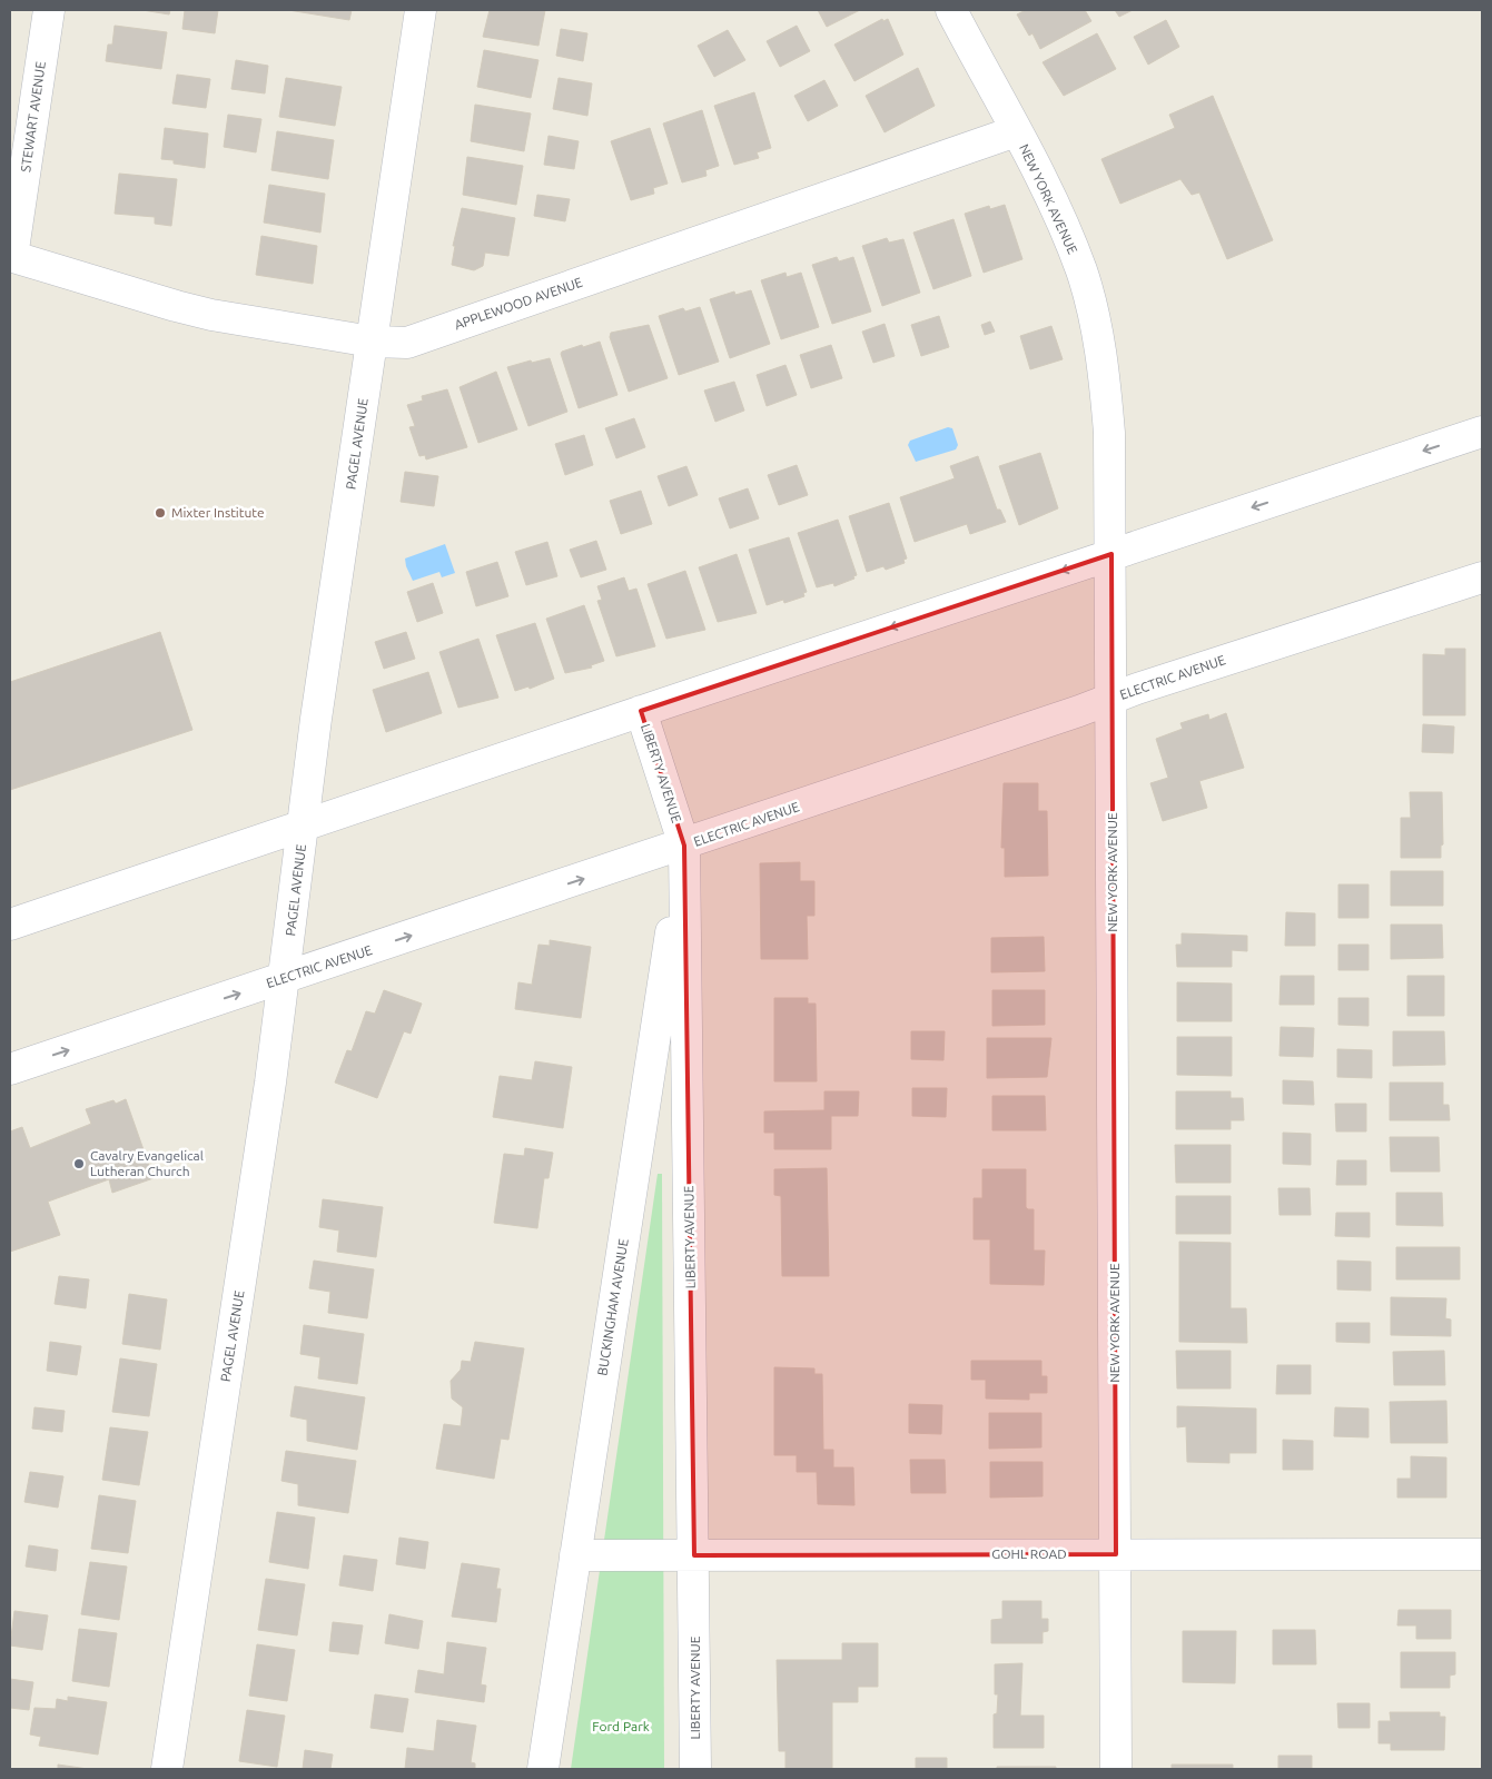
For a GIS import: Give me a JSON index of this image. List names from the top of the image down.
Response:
{
  "streets": {
    "street": [
      "STEWART AVENUE",
      "NEW YORK AVENUE",
      "APPLEWOOD AVENUE",
      "PAGEL AVENUE",
      "ELECTRIC AVENUE",
      "LIBERTY AVENUE",
      "BUCKINGHAM AVENUE",
      "GOHL ROAD"
    ]
  },
  "crossings": [
    ["STEWART AVENUE", "APPLEWOOD AVENUE"],
    ["NEW YORK AVENUE", "APPLEWOOD AVENUE"],
    ["NEW YORK AVENUE", "ELECTRIC AVENUE"],
    ["NEW YORK AVENUE", "GOHL ROAD"],
    ["APPLEWOOD AVENUE", "PAGEL AVENUE"],
    ["PAGEL AVENUE", "ELECTRIC AVENUE"],
    ["ELECTRIC AVENUE", "LIBERTY AVENUE"],
    ["ELECTRIC AVENUE", "BUCKINGHAM AVENUE"],
    ["LIBERTY AVENUE", "BUCKINGHAM AVENUE"],
    ["LIBERTY AVENUE", "GOHL ROAD"],
    ["BUCKINGHAM AVENUE", "GOHL ROAD"]
  ],
  "parks": ["Ford Park"],
  "places": ["Mixter Institute", "Cavalry Evangelical Lutheran Church"]
}
